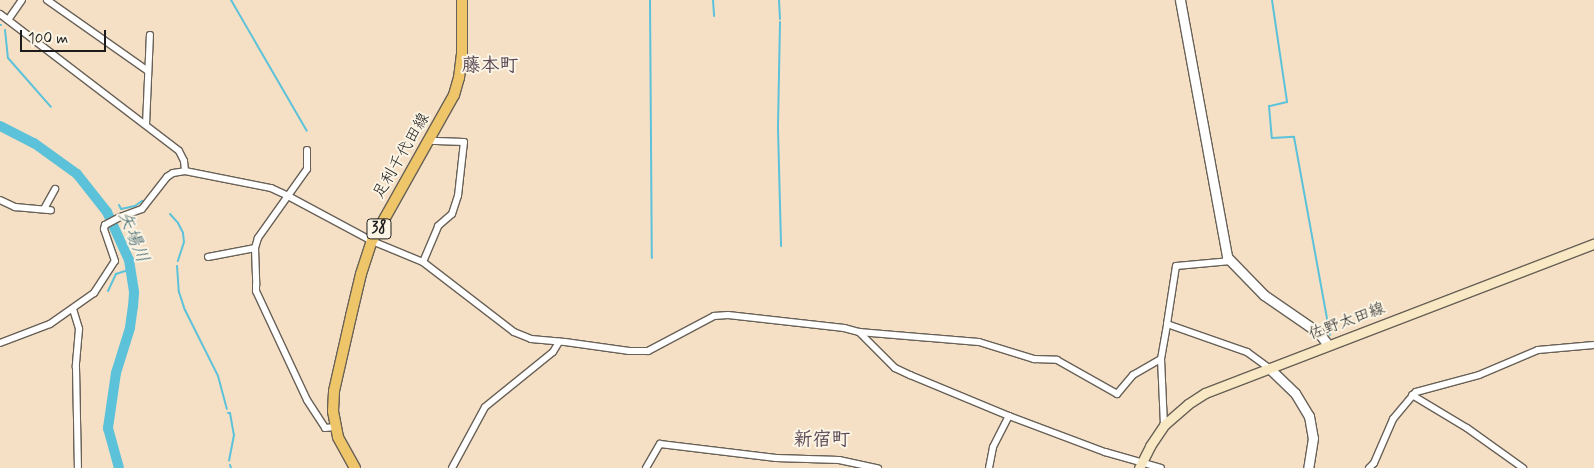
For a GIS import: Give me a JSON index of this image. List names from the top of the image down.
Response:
{
  "streets": {
    "main road": ["足利千代田線", "38", "佐野太田線"]
  },
  "districts": ["藤本町", "新宿町"],
  "water": ["矢場川"],
  "scale_bar": "100 m"
}
